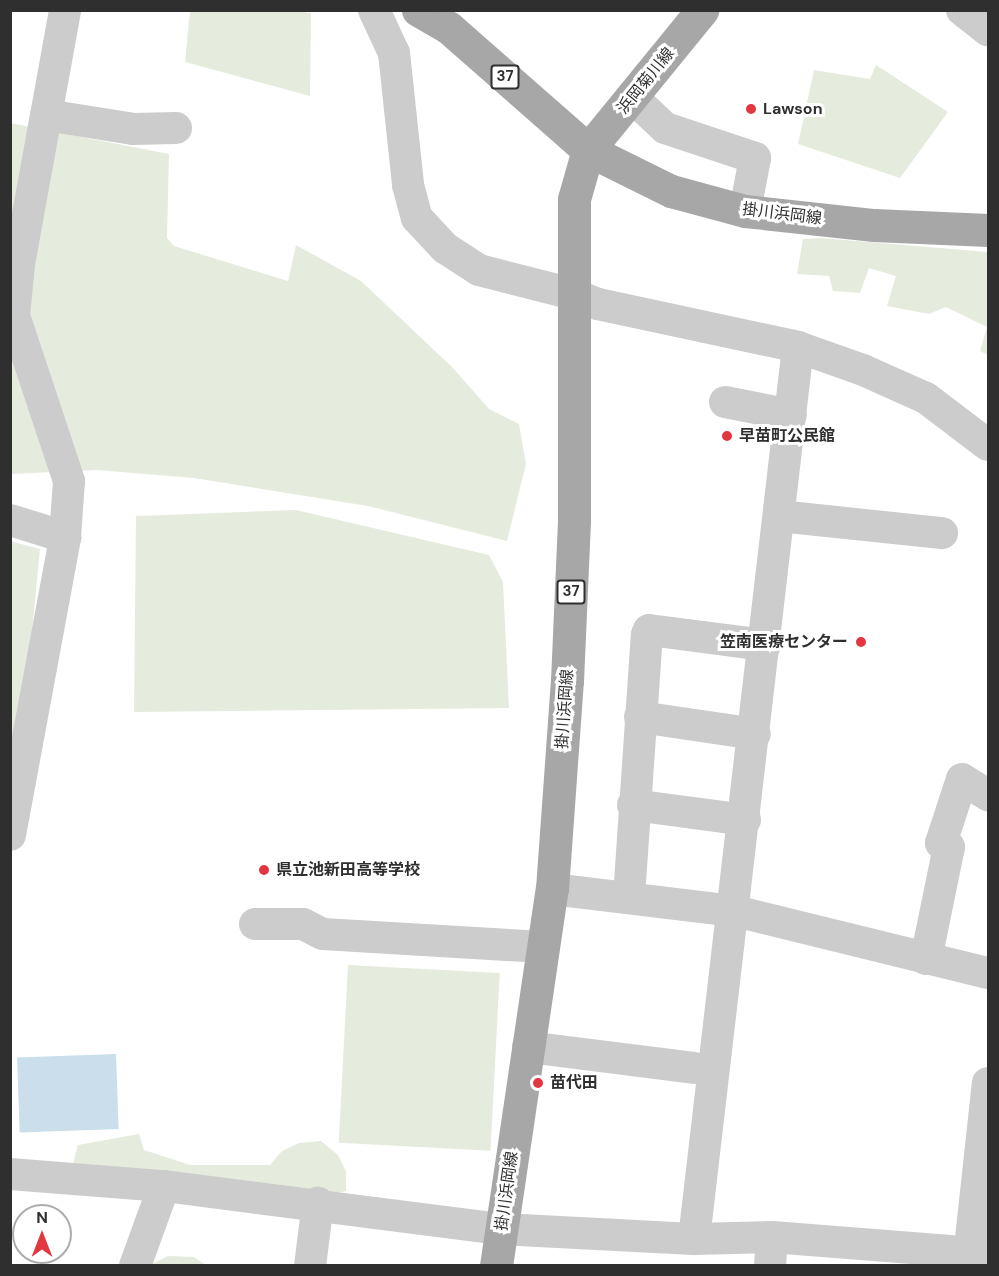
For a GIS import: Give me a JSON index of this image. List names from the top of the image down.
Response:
{
  "streets": {
    "main road": ["37", "浜岡菊川線", "掛川浜岡線"]
  },
  "crossings": [
    ["浜岡菊川線", "掛川浜岡線"]
  ],
  "places": [
    "Lawson",
    "早苗町公民館",
    "笠南医療センター",
    "県立池新田高等学校",
    "苗代田"
  ],
  "north": "top"
}
